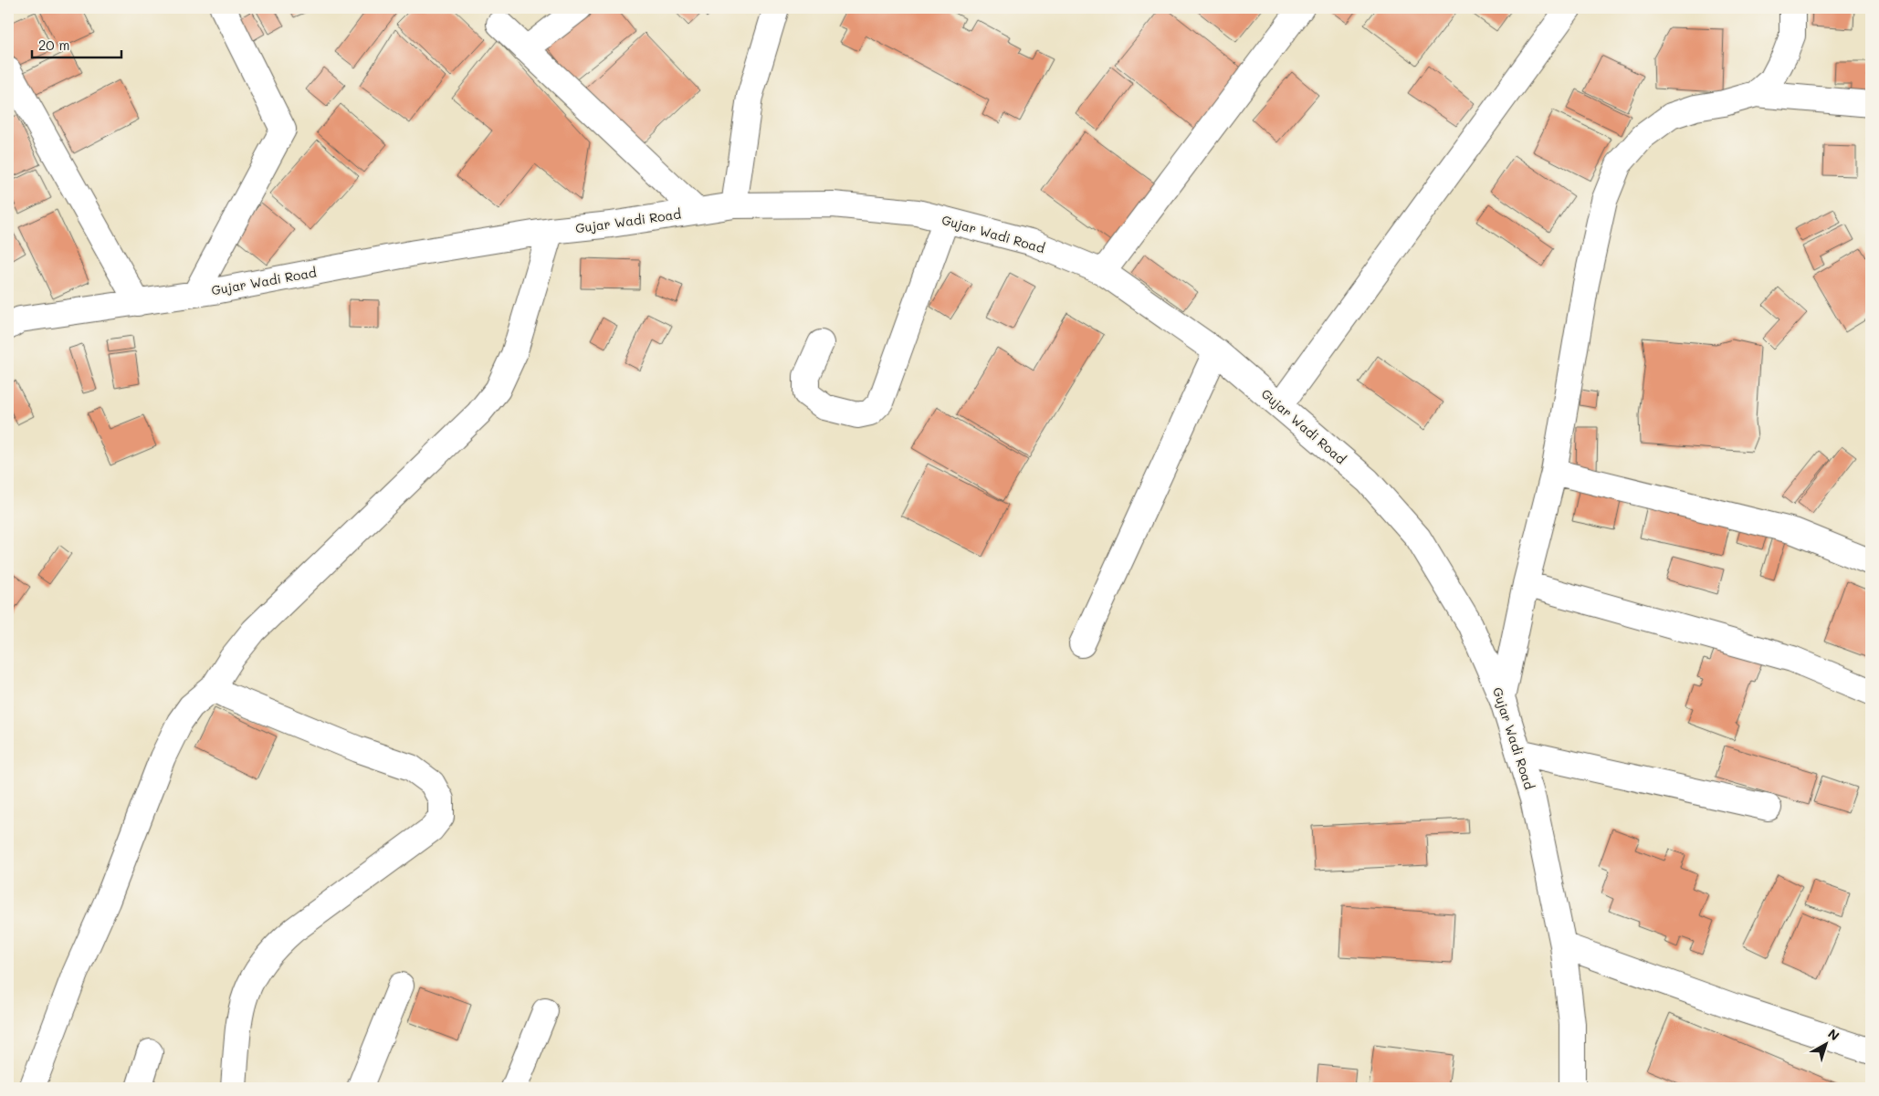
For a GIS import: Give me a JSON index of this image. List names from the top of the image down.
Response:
{
  "streets": {
    "street": ["Gujar Wadi Road"]
  },
  "scale_bar": "20 m",
  "north": "top right"
}
